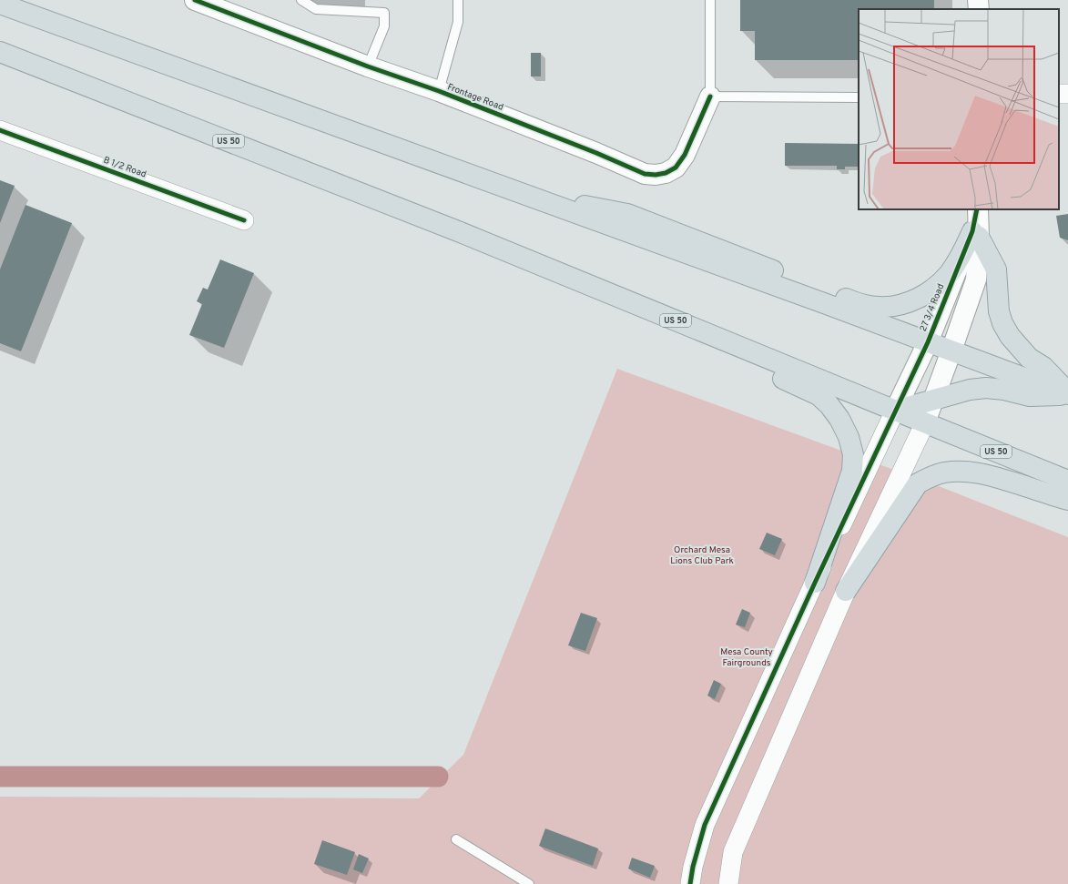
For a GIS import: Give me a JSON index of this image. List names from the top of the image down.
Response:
{
  "streets": {
    "highway": ["US 50"],
    "street": ["Frontage Road", "B 1/2 Road", "27 3/4 Road"]
  },
  "crossings": [
    ["US 50", "27 3/4 Road"]
  ],
  "parks": ["Orchard Mesa Lions Club Park", "Mesa County Fairgrounds"]
}
